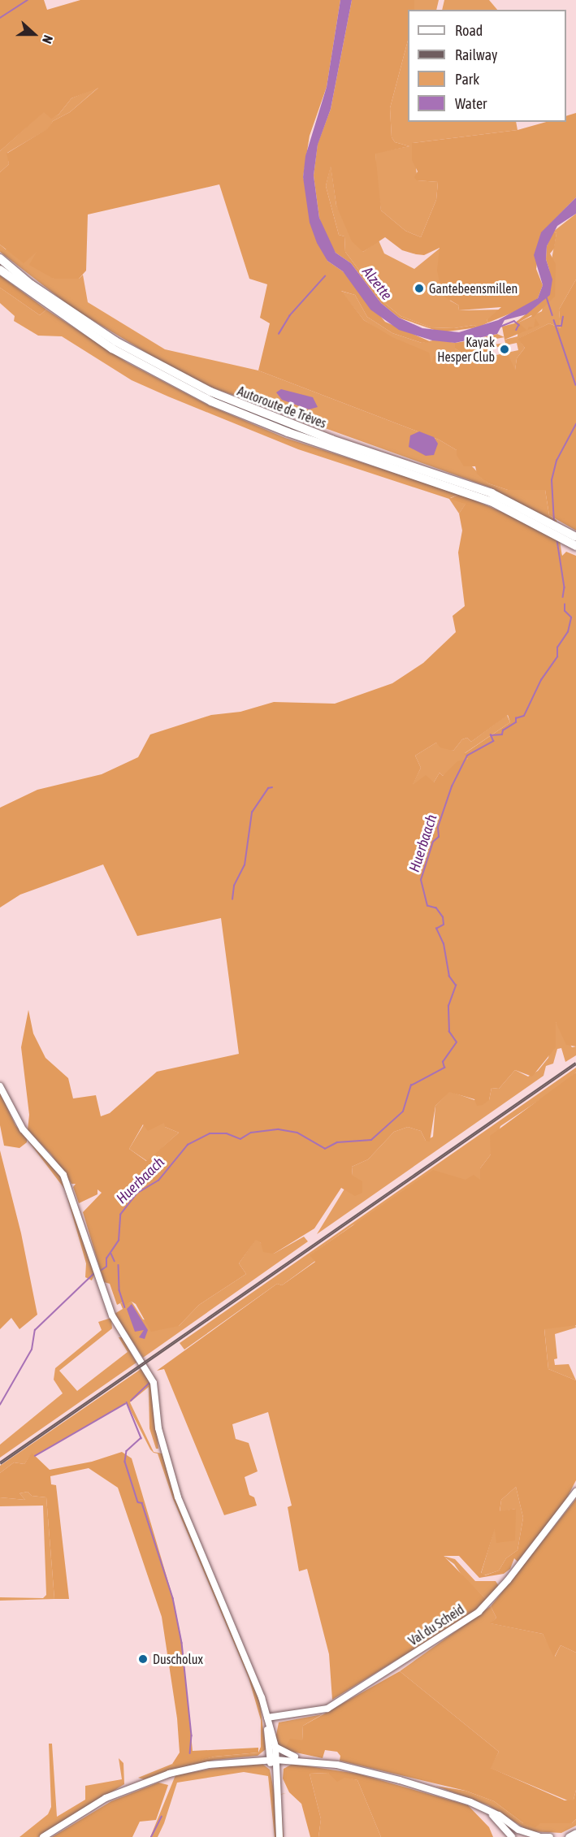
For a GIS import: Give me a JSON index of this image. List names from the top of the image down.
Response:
{
  "streets": {
    "highway": ["Autoroute de Trèves"],
    "main road": ["Val du Scheid"]
  },
  "water": ["Alzette", "Huerbaach"],
  "places": ["Gantebeensmillen", "Kayak Hesper Club", "Duscholux"],
  "legend": [
    "Road",
    "Railway",
    "Park",
    "Water"
  ],
  "north": "right"
}
